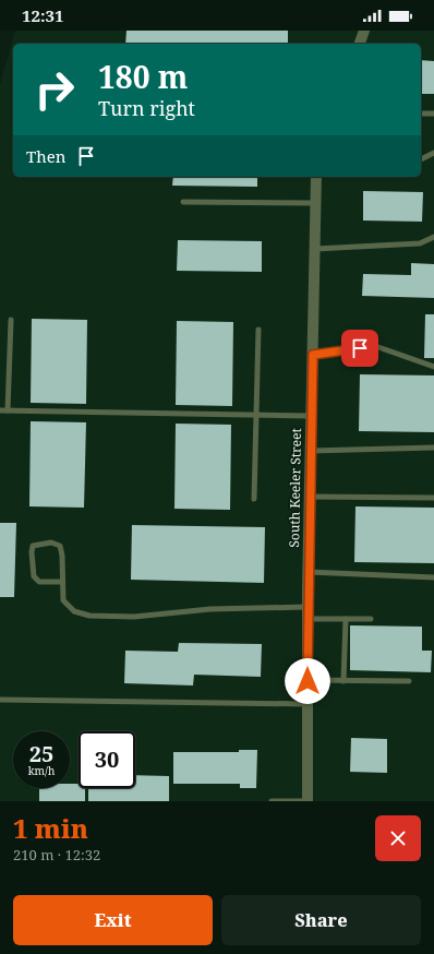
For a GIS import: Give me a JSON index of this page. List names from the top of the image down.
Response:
{
  "streets": {
    "street": ["South Keeler Street"]
  },
  "page": {
    "status": "12:31",
    "turn": ["180 m", "Turn right"],
    "then": "Then",
    "speed": "25 km/h",
    "limit": "30",
    "heading": ["1 min", "210 m · 12:32"],
    "buttons": ["Exit", "Share"]
  }
}
